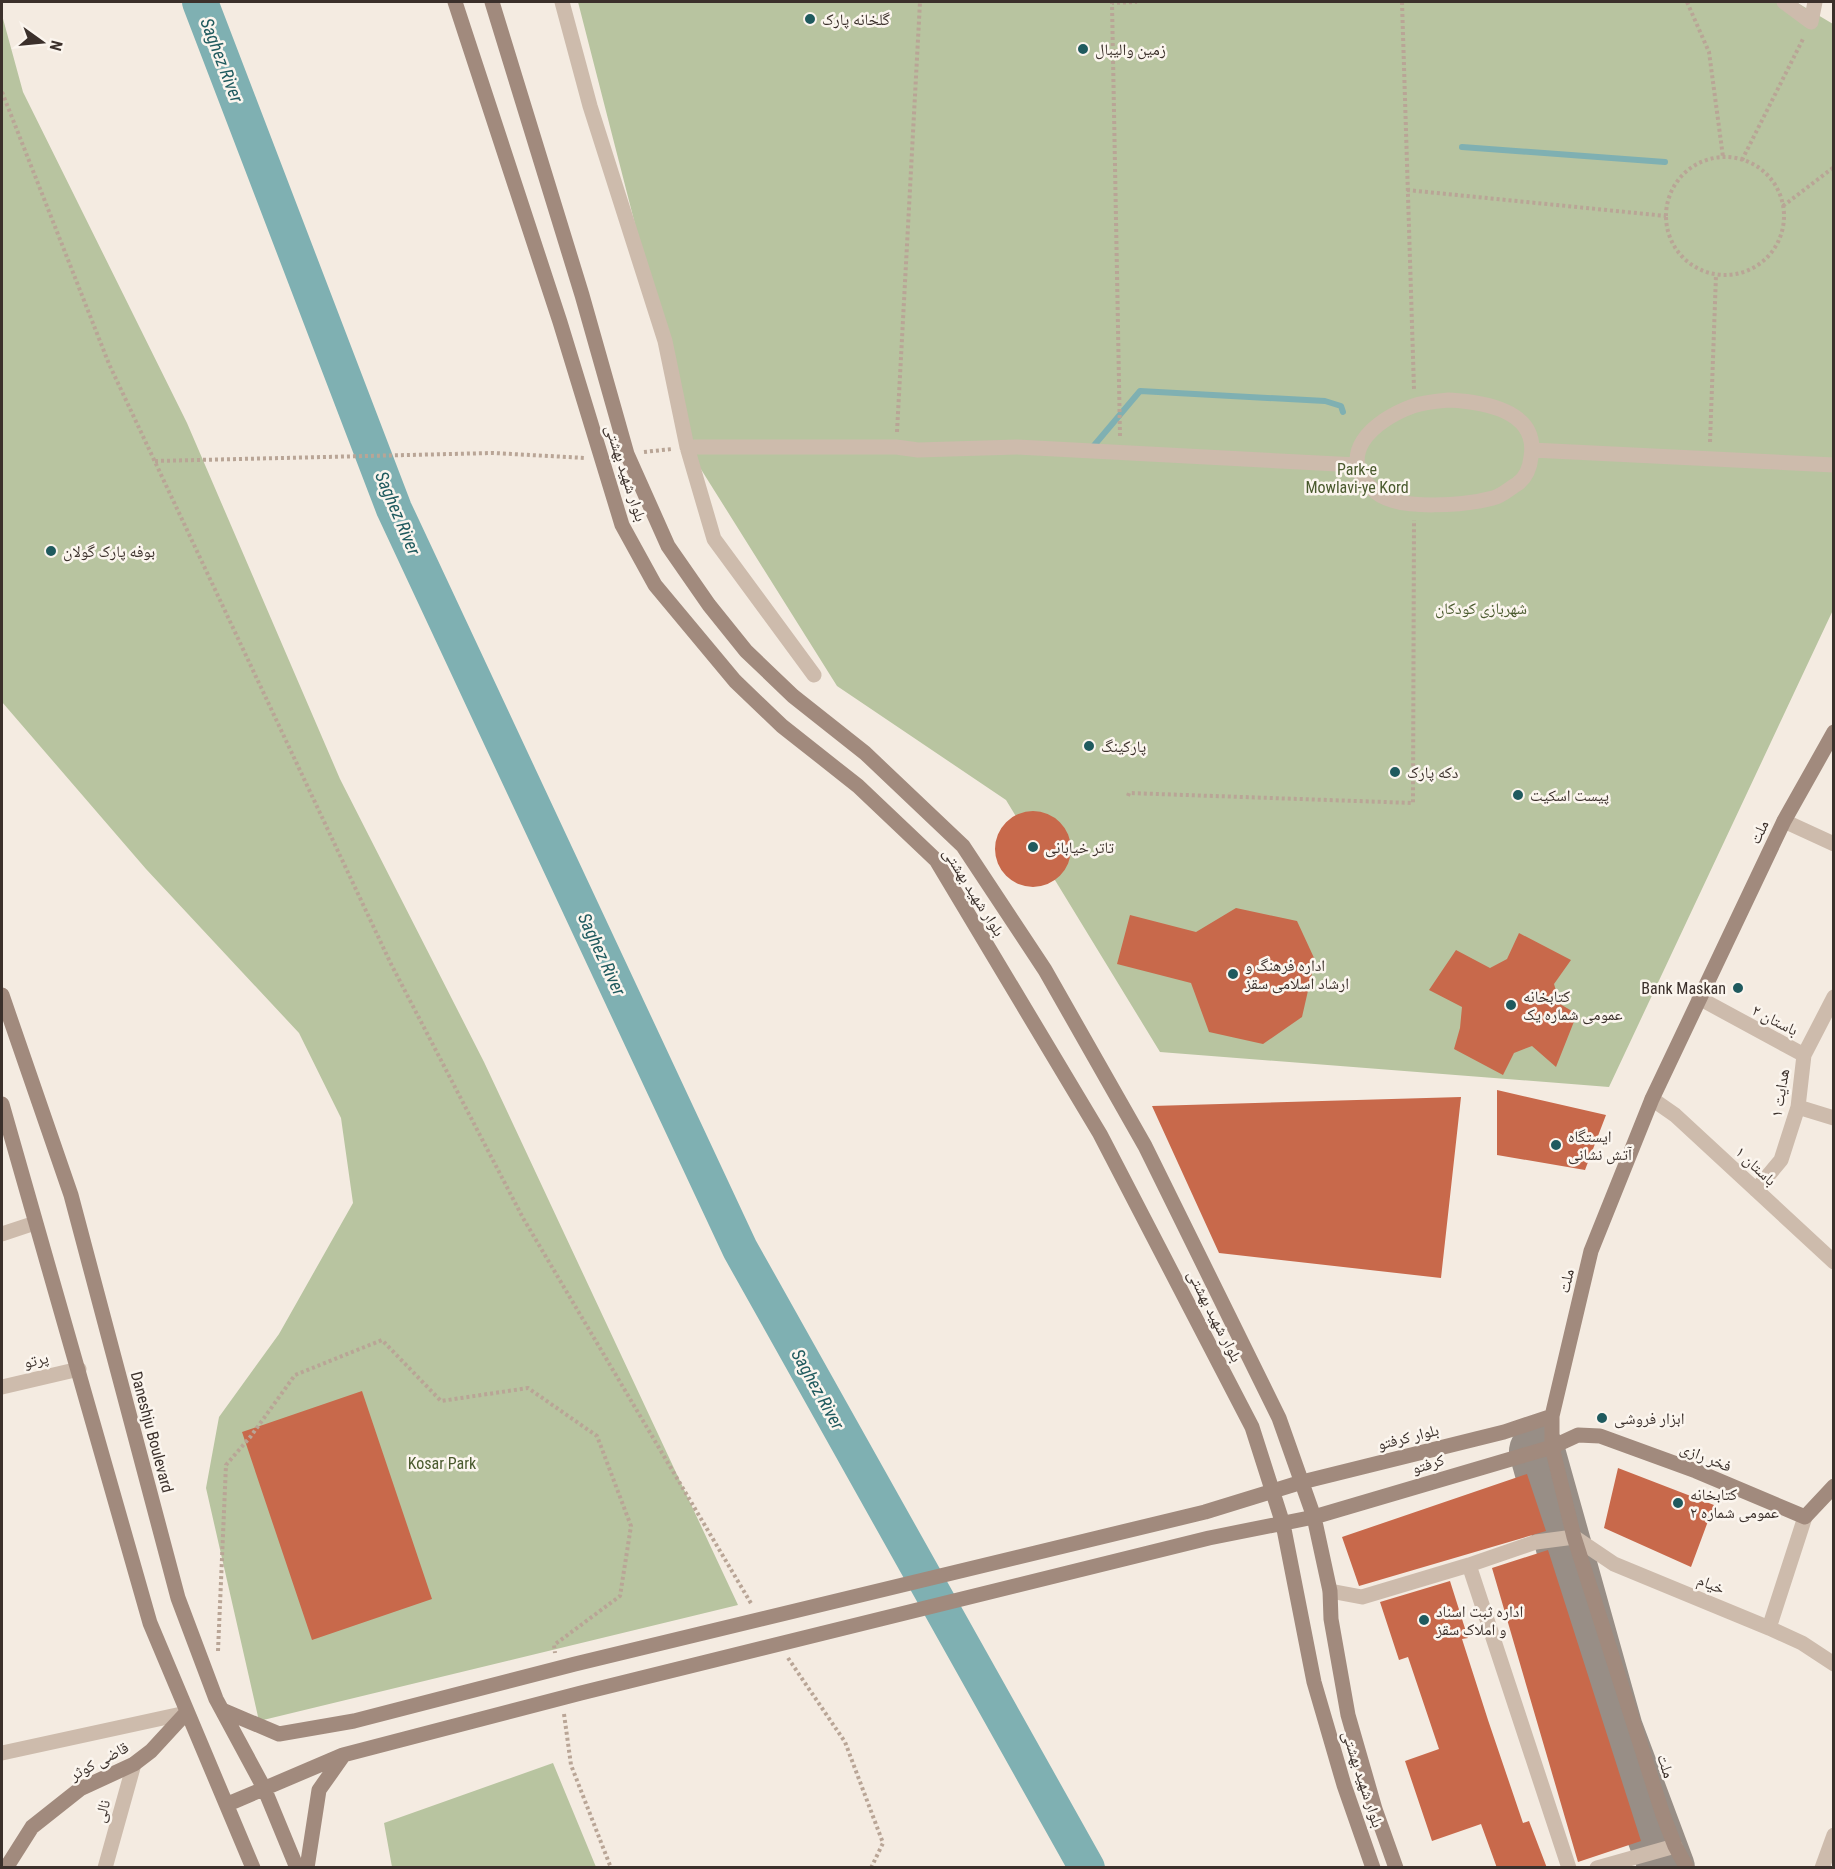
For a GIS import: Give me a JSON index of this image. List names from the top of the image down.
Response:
{
  "streets": {
    "main road": [
      "بلوار شهید بهشتی",
      "ملت",
      "Daneshju Boulevard",
      "بلوار کرفتو",
      "فخر رازی",
      "کرفتو",
      "قاضی کوثر"
    ],
    "street": [
      "باستان ۲",
      "هدایت ۱",
      "باستان ۱",
      "پرتو",
      "خیام",
      "نالی"
    ]
  },
  "crossings": [
    ["بلوار شهید بهشتی", "بلوار کرفتو"],
    ["بلوار شهید بهشتی", "کرفتو"],
    ["ملت", "باستان ۲"],
    ["ملت", "باستان ۱"],
    ["ملت", "بلوار کرفتو"],
    ["ملت", "فخر رازی"],
    ["ملت", "کرفتو"],
    ["ملت", "خیام"],
    ["باستان ۲", "هدایت ۱"],
    ["هدایت ۱", "باستان ۱"],
    ["Daneshju Boulevard", "بلوار کرفتو"],
    ["Daneshju Boulevard", "کرفتو"],
    ["فخر رازی", "کرفتو"],
    ["قاضی کوثر", "نالی"]
  ],
  "water": ["Saghez River"],
  "parks": ["Park-e Mowlavi-ye Kord", "شهربازی کودکان", "Kosar Park"],
  "places": [
    "گلخانه پارک",
    "زمین والیبال",
    "بوفه پارک گولان",
    "پارکینگ",
    "دکه پارک",
    "پیست اسکیت",
    "تاتر خیابانی",
    "اداره فرهنگ و ارشاد اسلامی سقز",
    "Bank Maskan",
    "کتابخانه عمومی شماره یک",
    "ایستگاه آتش نشانی",
    "ابزار فروشی",
    "کتابخانه عمومی شماره ۲",
    "اداره ثبت اسناد و املاک سقز"
  ],
  "north": "right"
}
